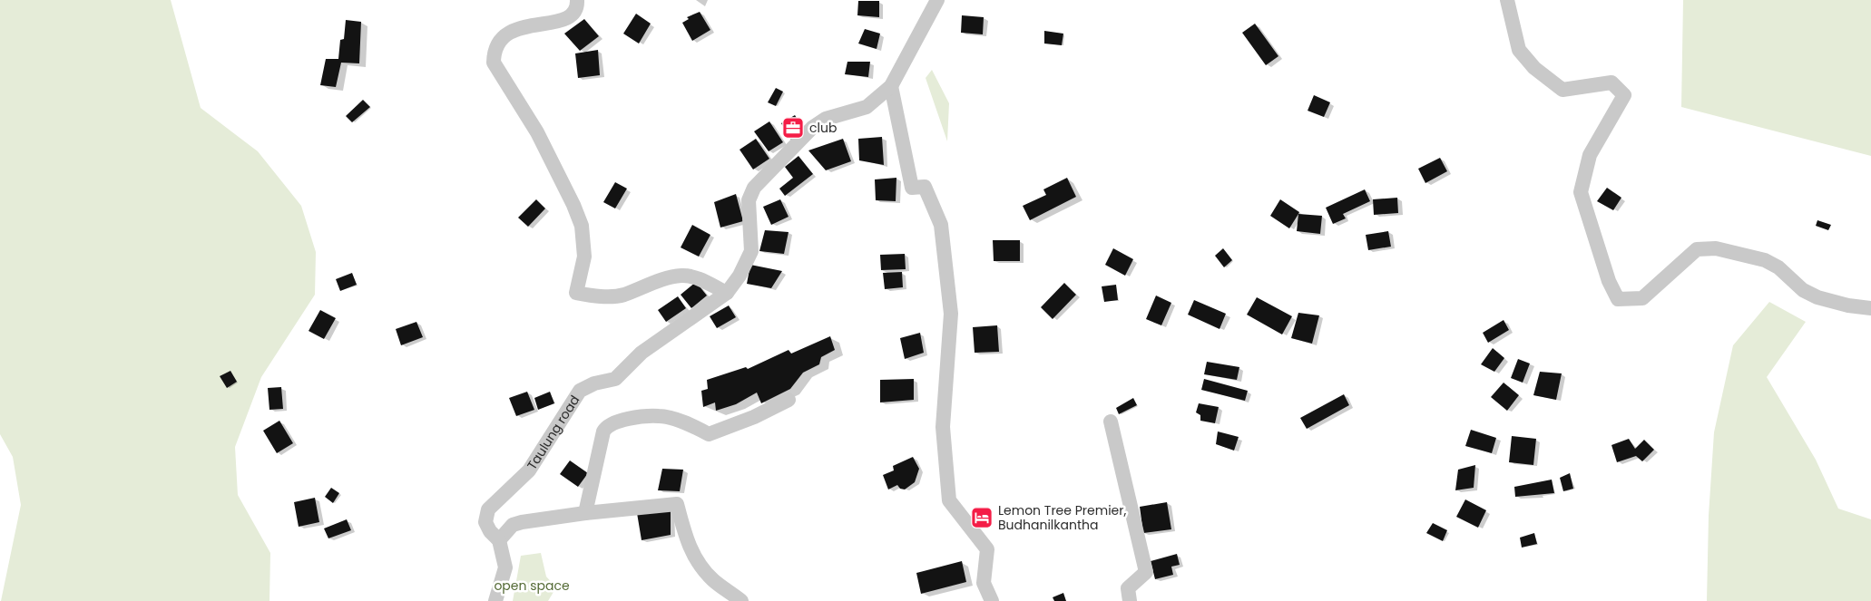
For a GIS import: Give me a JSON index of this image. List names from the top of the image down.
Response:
{
  "streets": {
    "street": ["Taulung road"]
  },
  "parks": ["open space"],
  "places": {
    "office": ["club"],
    "hotel": ["Lemon Tree Premier, Budhanilkantha"]
  }
}
